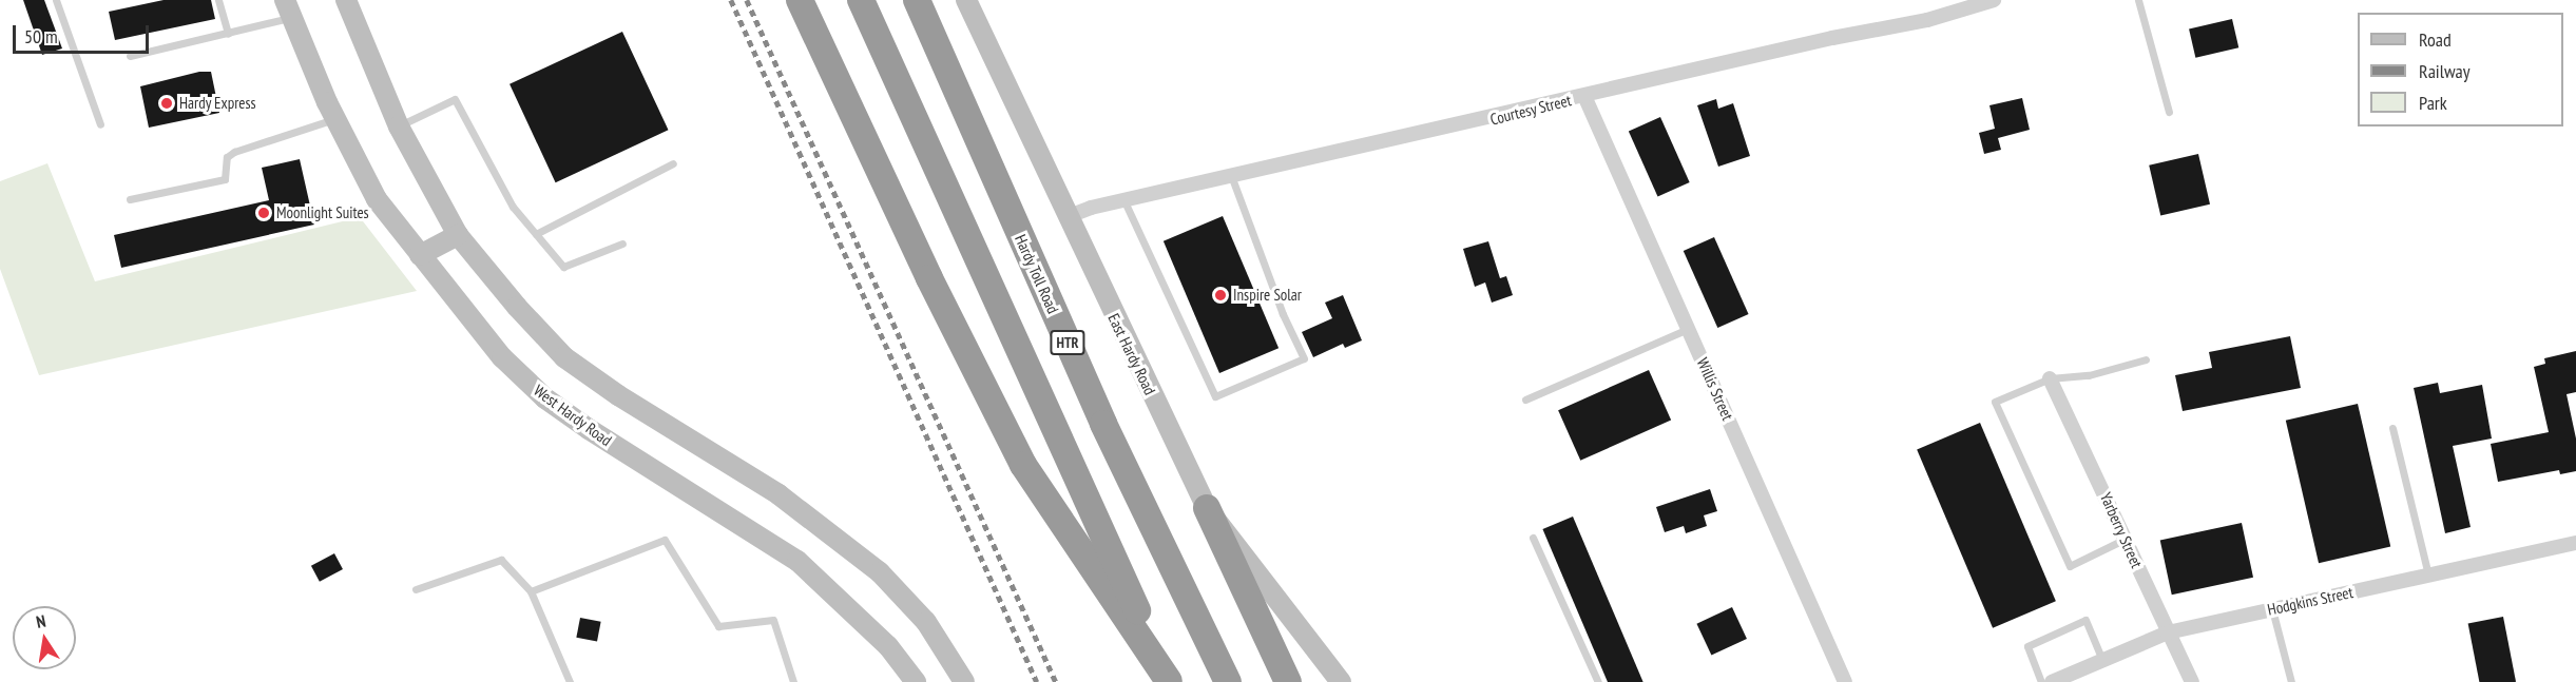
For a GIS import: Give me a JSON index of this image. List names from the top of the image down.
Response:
{
  "streets": {
    "highway": ["Hardy Toll Road", "HTR"],
    "main road": ["East Hardy Road", "West Hardy Road"],
    "street": [
      "Courtesy Street",
      "Willis Street",
      "Yarberry Street",
      "Hodgkins Street"
    ]
  },
  "crossings": [
    ["Courtesy Street", "East Hardy Road"],
    ["Courtesy Street", "Willis Street"],
    ["Yarberry Street", "Hodgkins Street"]
  ],
  "places": ["Hardy Express", "Moonlight Suites", "Inspire Solar"],
  "legend": ["Road", "Railway", "Park"],
  "scale_bar": "50 m",
  "north": "top"
}
